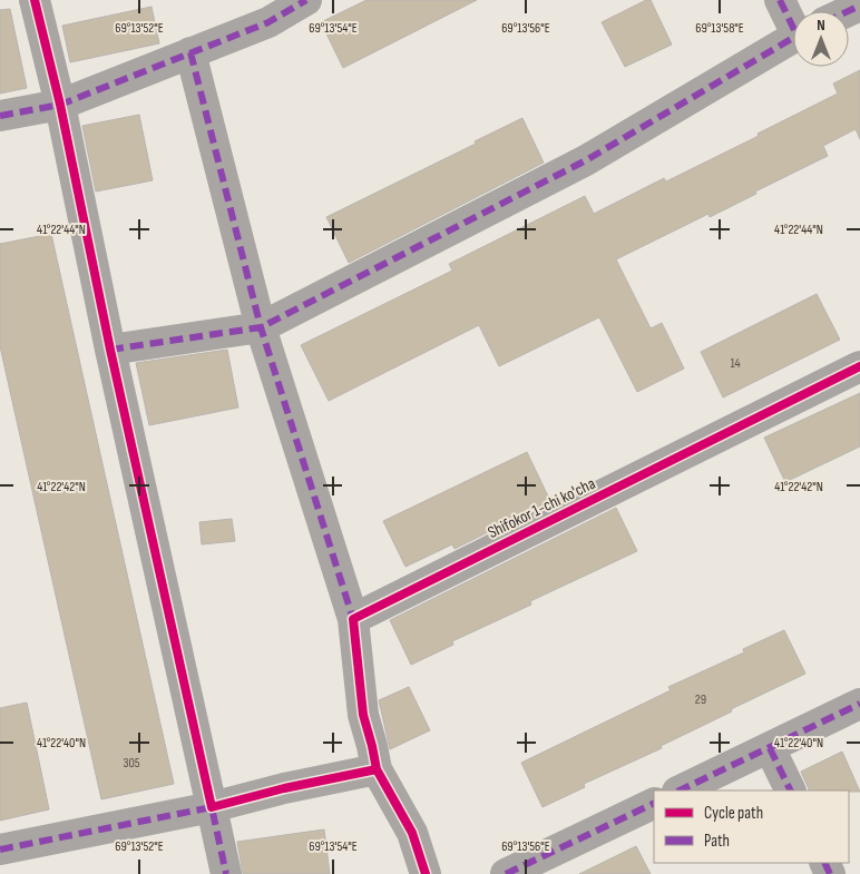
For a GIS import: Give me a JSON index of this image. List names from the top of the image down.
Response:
{
  "streets": {
    "street": ["Shifokor 1-chi ko'cha"]
  },
  "house_numbers": ["14", "29", "305"],
  "legend": ["Cycle path", "Path"],
  "north": "top",
  "coordinates": [
    "69°13'52\"E",
    "69°13'54\"E",
    "69°13'56\"E",
    "69°13'58\"E",
    "41°22'44\"N",
    "41°22'42\"N",
    "41°22'40\"N"
  ]
}
